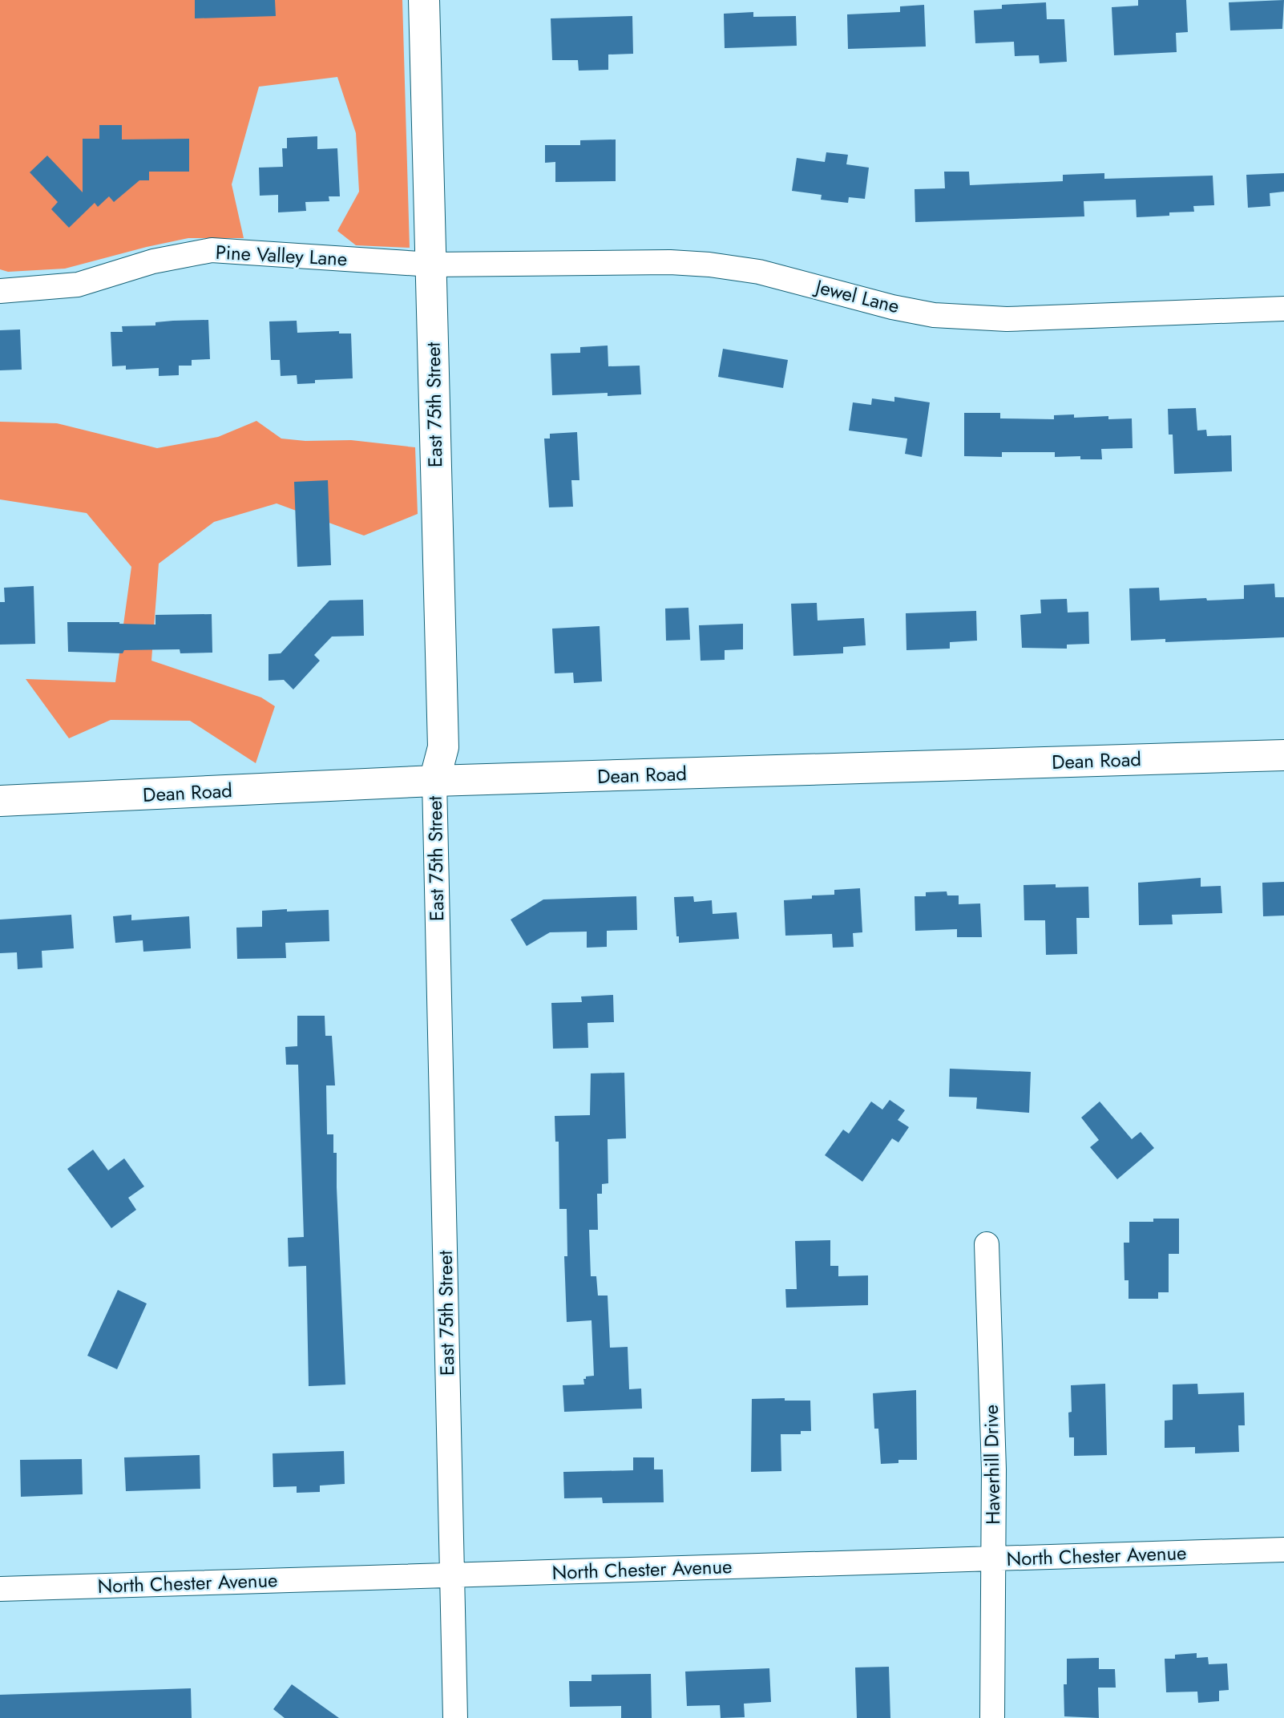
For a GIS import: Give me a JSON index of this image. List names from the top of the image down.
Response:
{
  "streets": {
    "street": [
      "Pine Valley Lane",
      "Jewel Lane",
      "East 75th Street",
      "Dean Road",
      "Haverhill Drive",
      "North Chester Avenue"
    ]
  },
  "crossings": [
    ["Pine Valley Lane", "Jewel Lane"],
    ["Pine Valley Lane", "East 75th Street"],
    ["Jewel Lane", "East 75th Street"],
    ["East 75th Street", "Dean Road"],
    ["East 75th Street", "North Chester Avenue"],
    ["Haverhill Drive", "North Chester Avenue"]
  ]
}
